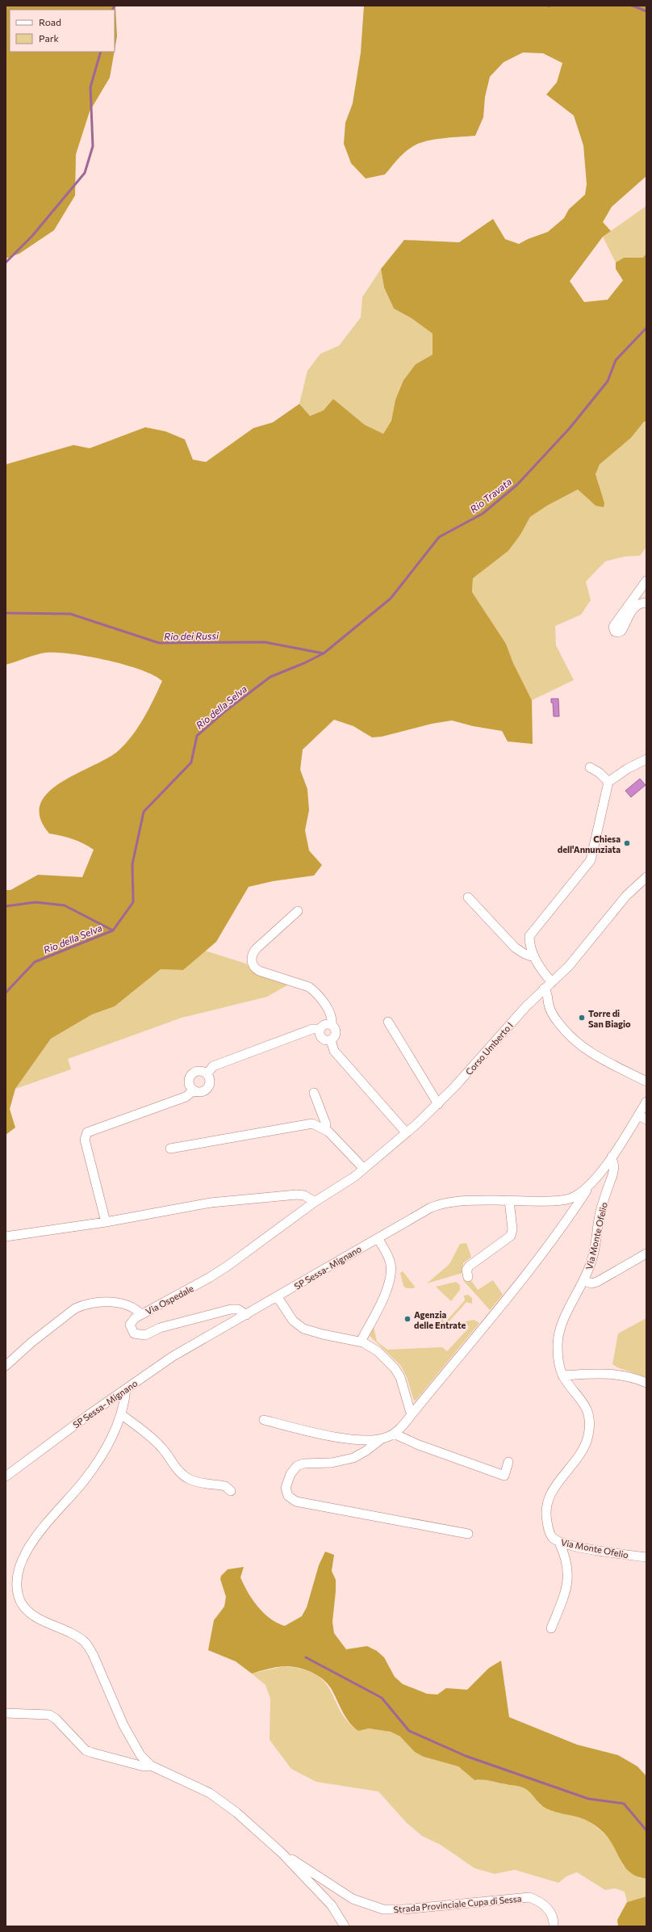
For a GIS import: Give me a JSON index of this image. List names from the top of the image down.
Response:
{
  "streets": {
    "street": [
      "Corso Umberto I",
      "Via Monte Ofelio",
      "SP Sessa- Mignano",
      "Via Ospedale",
      "Strada Provinciale Cupa di Sessa"
    ]
  },
  "crossings": [
    ["Corso Umberto I", "Via Ospedale"],
    ["Via Monte Ofelio", "SP Sessa- Mignano"],
    ["SP Sessa- Mignano", "Via Ospedale"]
  ],
  "water": ["Rio Travata", "Rio dei Russi", "Rio della Selva"],
  "places": ["Chiesa dell'Annunziata", "Torre di San Biagio", "Agenzia delle Entrate"],
  "legend": ["Road", "Park"]
}
